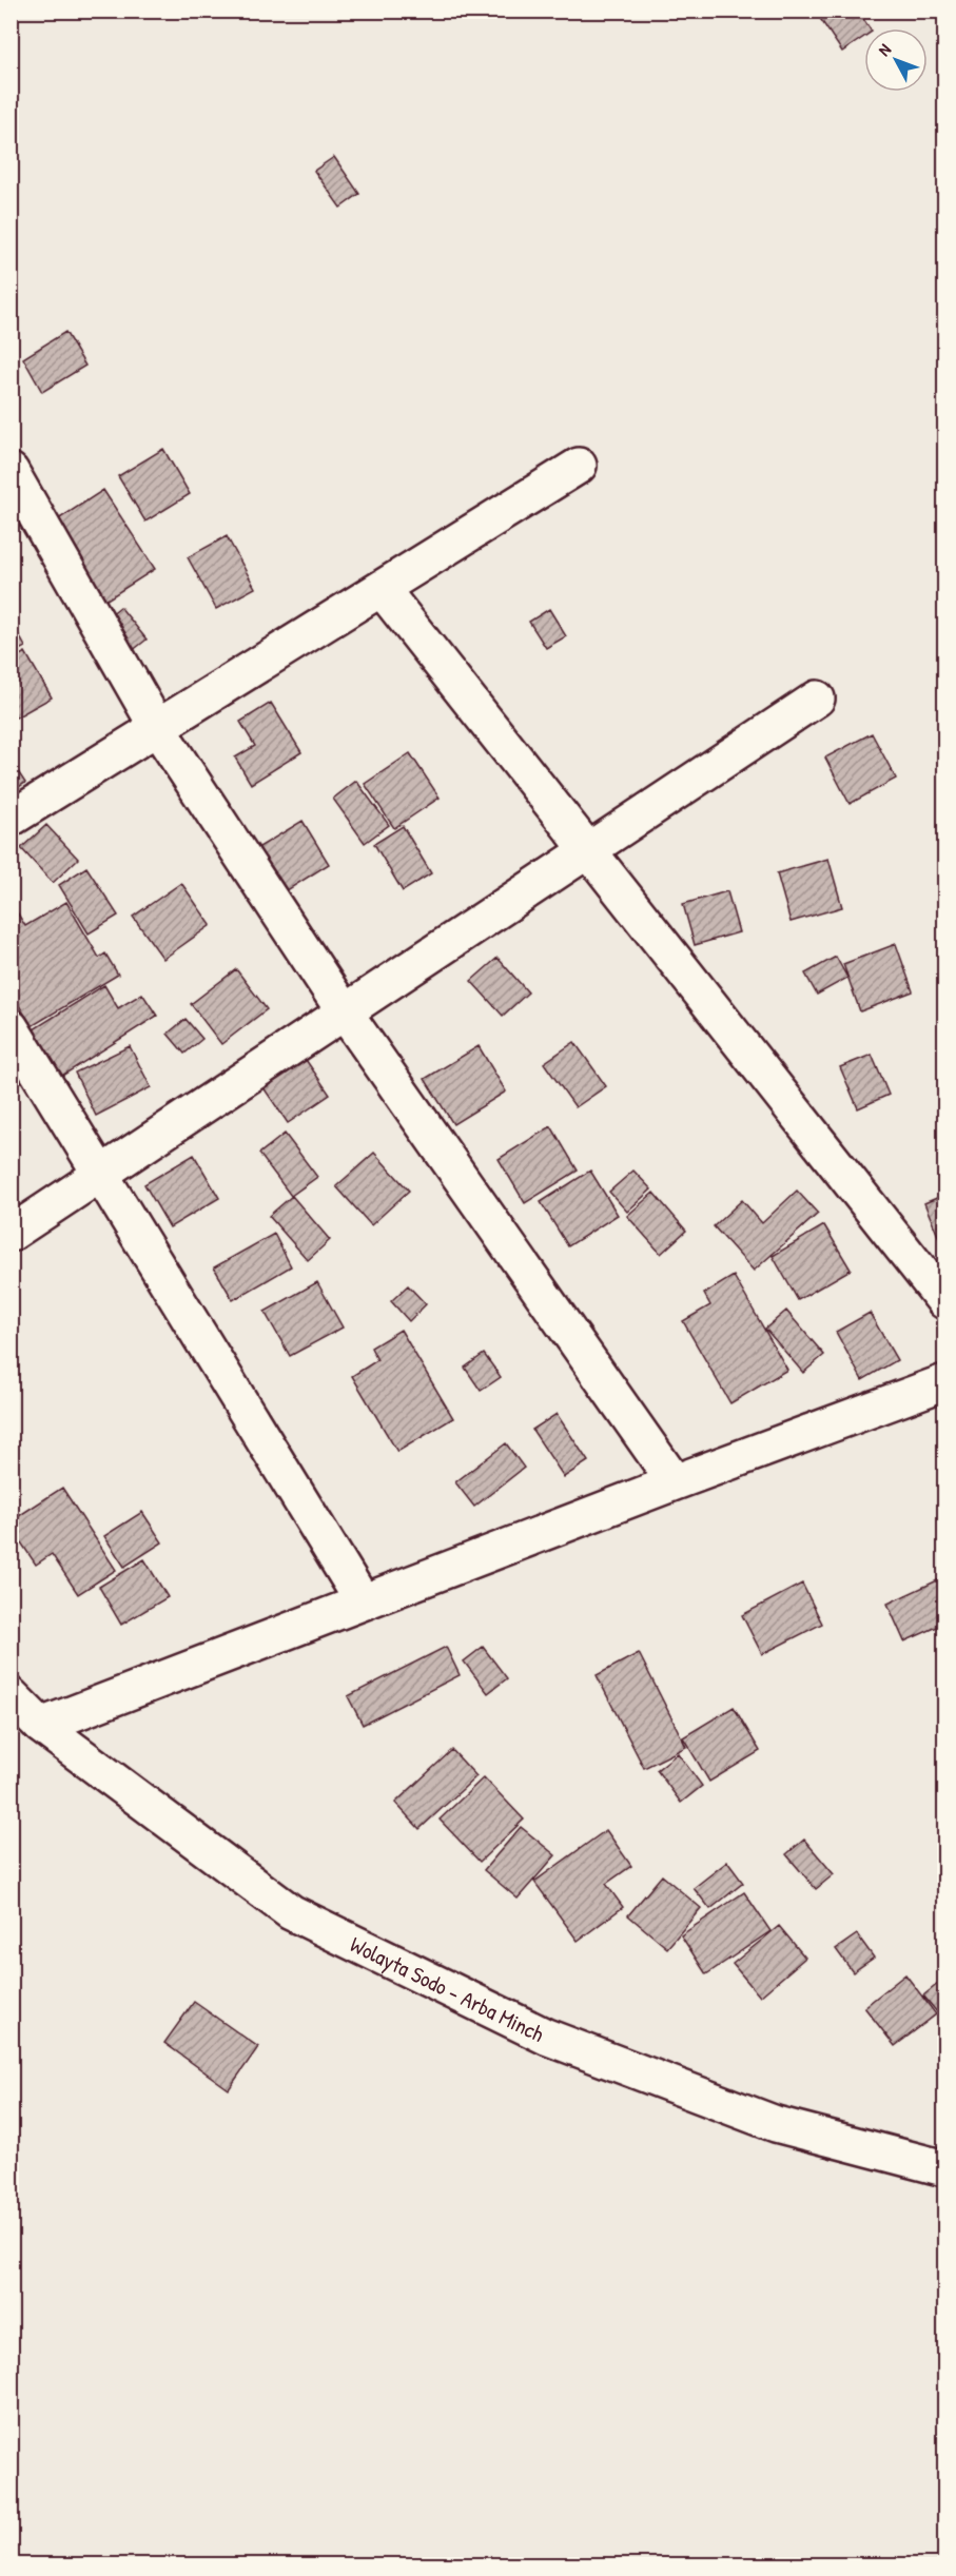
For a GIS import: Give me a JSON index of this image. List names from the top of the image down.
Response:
{
  "streets": {
    "main road": ["Wolayta Sodo - Arba Minch"]
  },
  "north": "top left"
}
